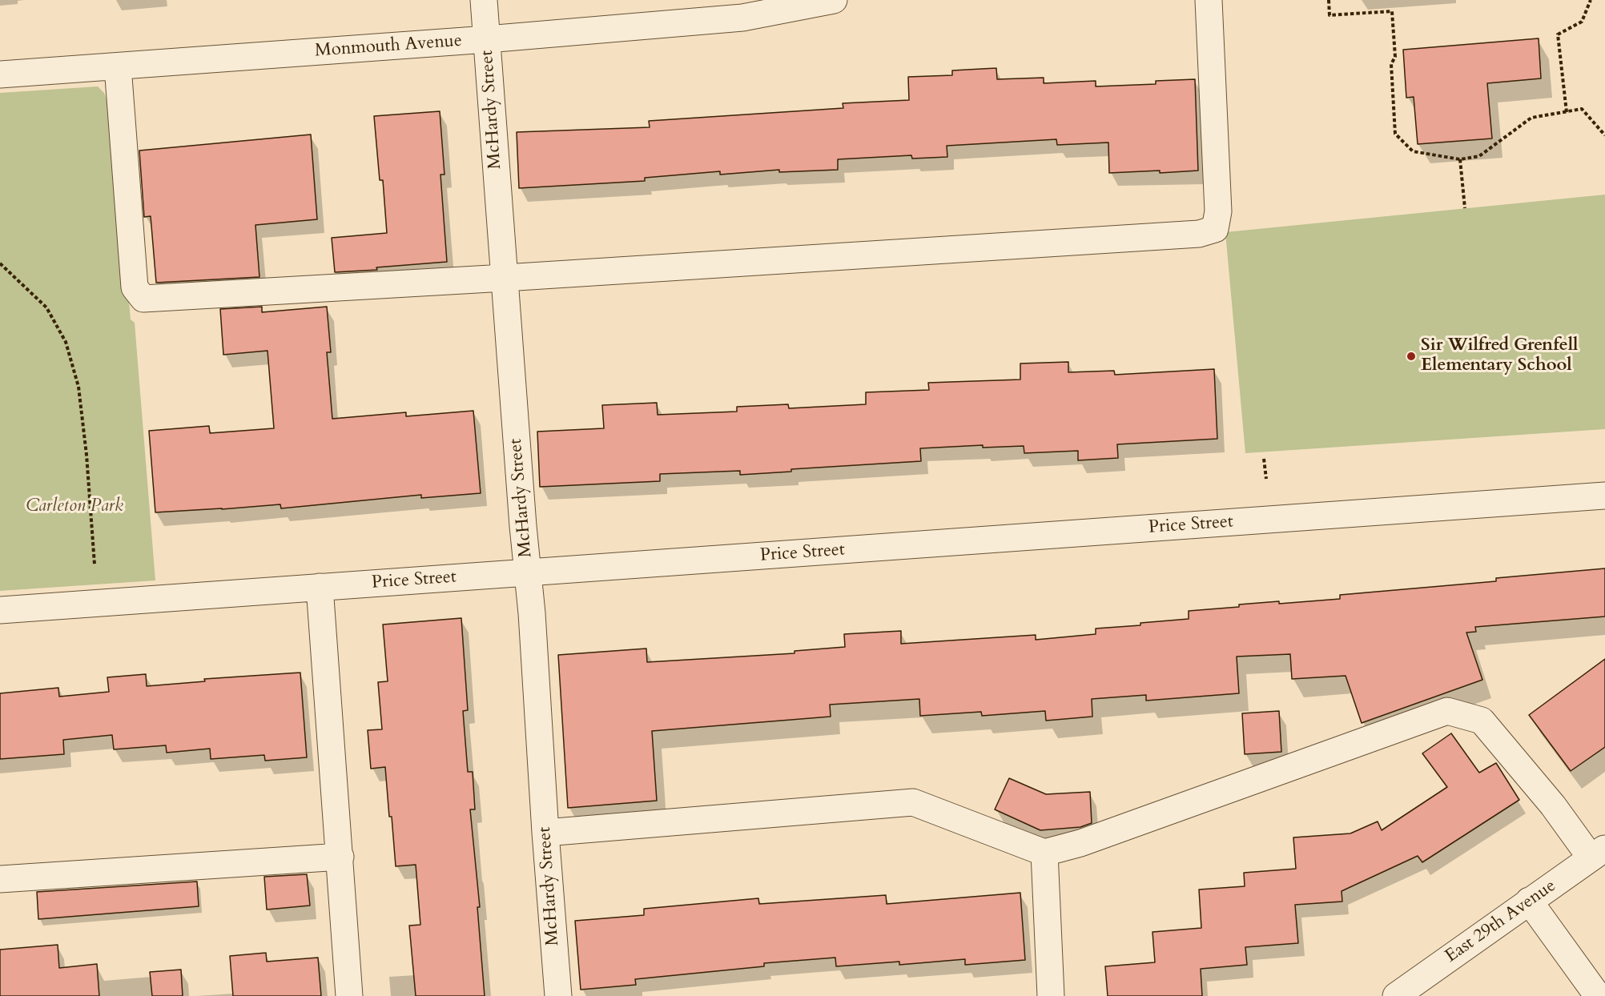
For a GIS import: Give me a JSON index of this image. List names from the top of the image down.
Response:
{
  "streets": {
    "street": [
      "Monmouth Avenue",
      "McHardy Street",
      "Price Street",
      "East 29th Avenue"
    ]
  },
  "crossings": [
    ["Monmouth Avenue", "McHardy Street"],
    ["McHardy Street", "Price Street"]
  ],
  "parks": ["Carleton Park"],
  "places": ["Sir Wilfred Grenfell Elementary School"]
}
